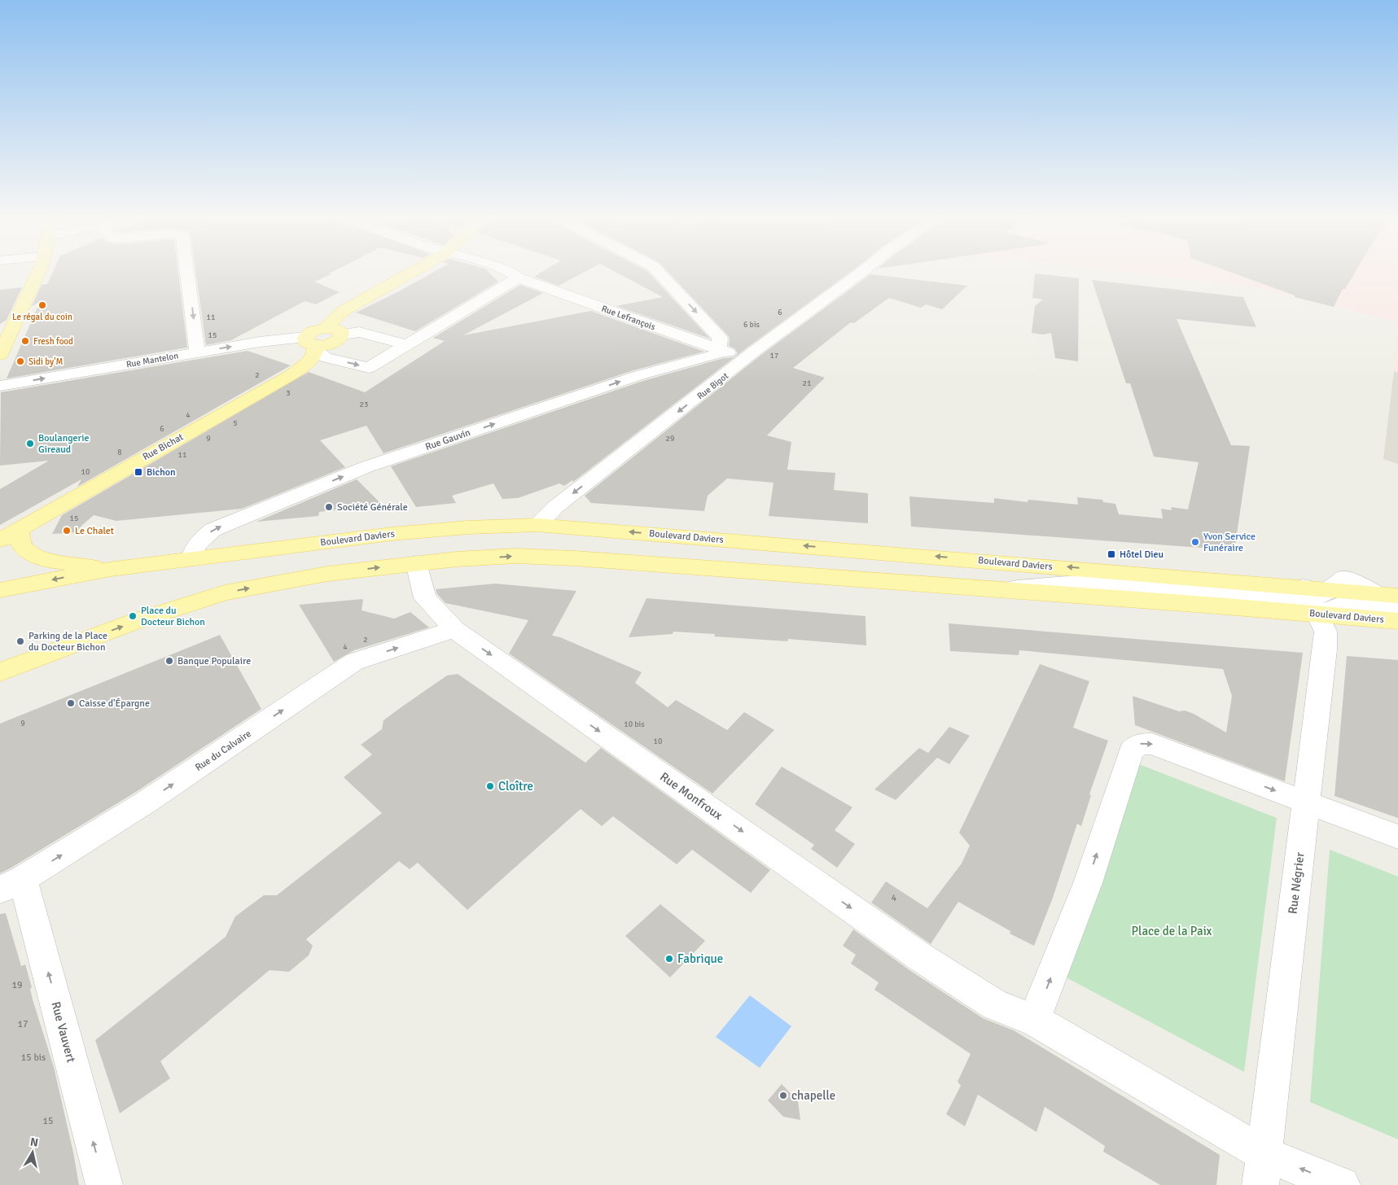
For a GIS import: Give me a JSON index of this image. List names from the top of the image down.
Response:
{
  "streets": {
    "main road": ["Rue Bichat", "Boulevard Daviers"],
    "street": [
      "Rue Lefrançois",
      "Rue Mantelon",
      "Rue Bigot",
      "Rue Gauvin",
      "Rue du Calvaire",
      "Rue Monfroux",
      "Rue Négrier",
      "Rue Vauvert"
    ]
  },
  "crossings": [
    ["Rue Lefrançois", "Rue Bigot"],
    ["Rue Lefrançois", "Rue Gauvin"],
    ["Rue Mantelon", "Rue Bichat"],
    ["Rue Bigot", "Boulevard Daviers"],
    ["Rue Gauvin", "Boulevard Daviers"],
    ["Boulevard Daviers", "Rue Monfroux"],
    ["Boulevard Daviers", "Rue Négrier"],
    ["Rue du Calvaire", "Rue Monfroux"],
    ["Rue du Calvaire", "Rue Vauvert"]
  ],
  "one_way": [
    "Rue Mantelon",
    "Rue Bigot",
    "Rue Gauvin",
    "Rue du Calvaire",
    "Rue Monfroux",
    "Rue Vauvert"
  ],
  "parks": ["Place de la Paix"],
  "places": {
    "other": [
      "Le régal du coin",
      "Fresh food",
      "Sidi by'M",
      "Boulangerie Gireaud",
      "Société Générale",
      "Le Chalet",
      "Yvon Service Funéraire",
      "Place du Docteur Bichon",
      "Parking de la Place du Docteur Bichon",
      "Banque Populaire",
      "Caisse d'Épargne",
      "Cloître",
      "Fabrique",
      "chapelle"
    ],
    "transit": ["Bichon", "Hôtel Dieu"]
  },
  "house_numbers": [
    "6",
    "11",
    "6 bis",
    "15",
    "17",
    "2",
    "21",
    "3",
    "23",
    "4",
    "5",
    "6",
    "9",
    "29",
    "8",
    "11",
    "10",
    "15",
    "2",
    "4",
    "9",
    "10 bis",
    "10",
    "4",
    "19",
    "17",
    "15 bis",
    "15"
  ],
  "north": "top"
}
